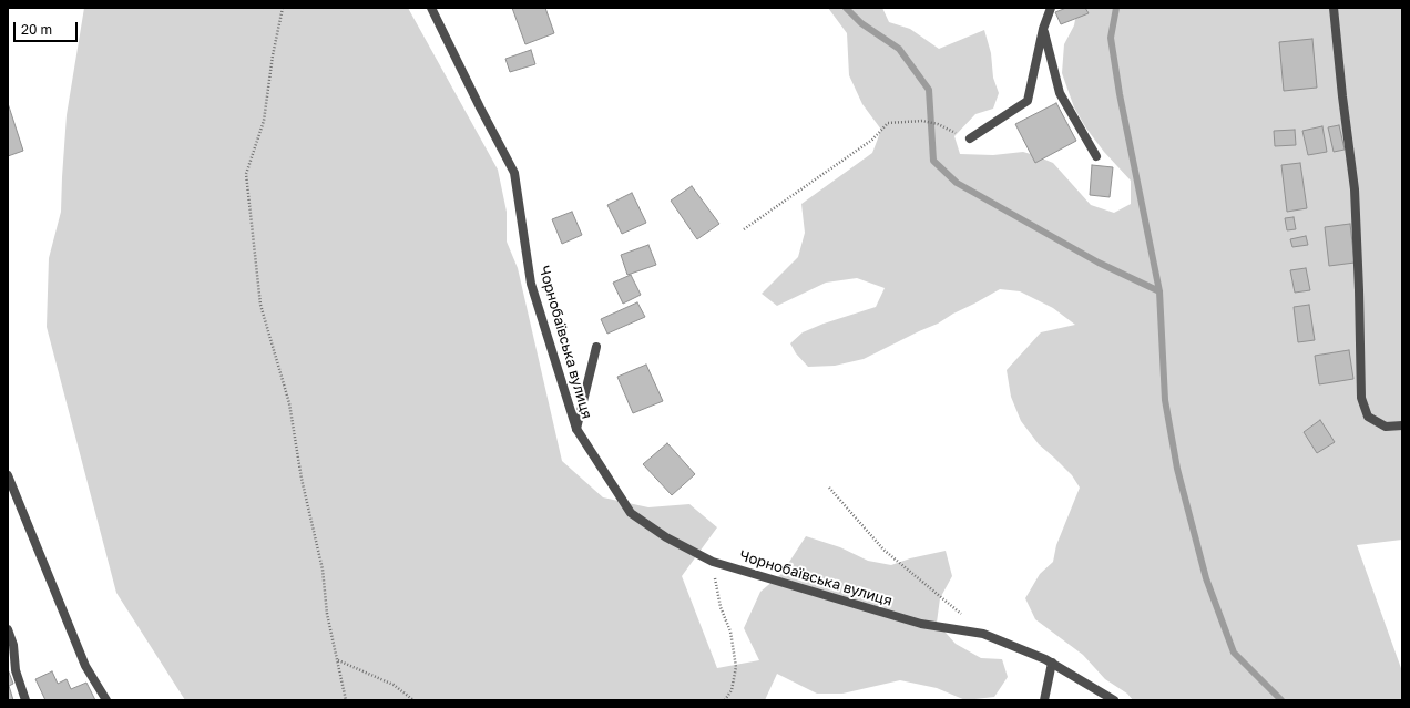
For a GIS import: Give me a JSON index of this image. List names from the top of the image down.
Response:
{
  "streets": {
    "street": ["Чорнобаївська вулиця"]
  },
  "scale_bar": "20 m"
}
